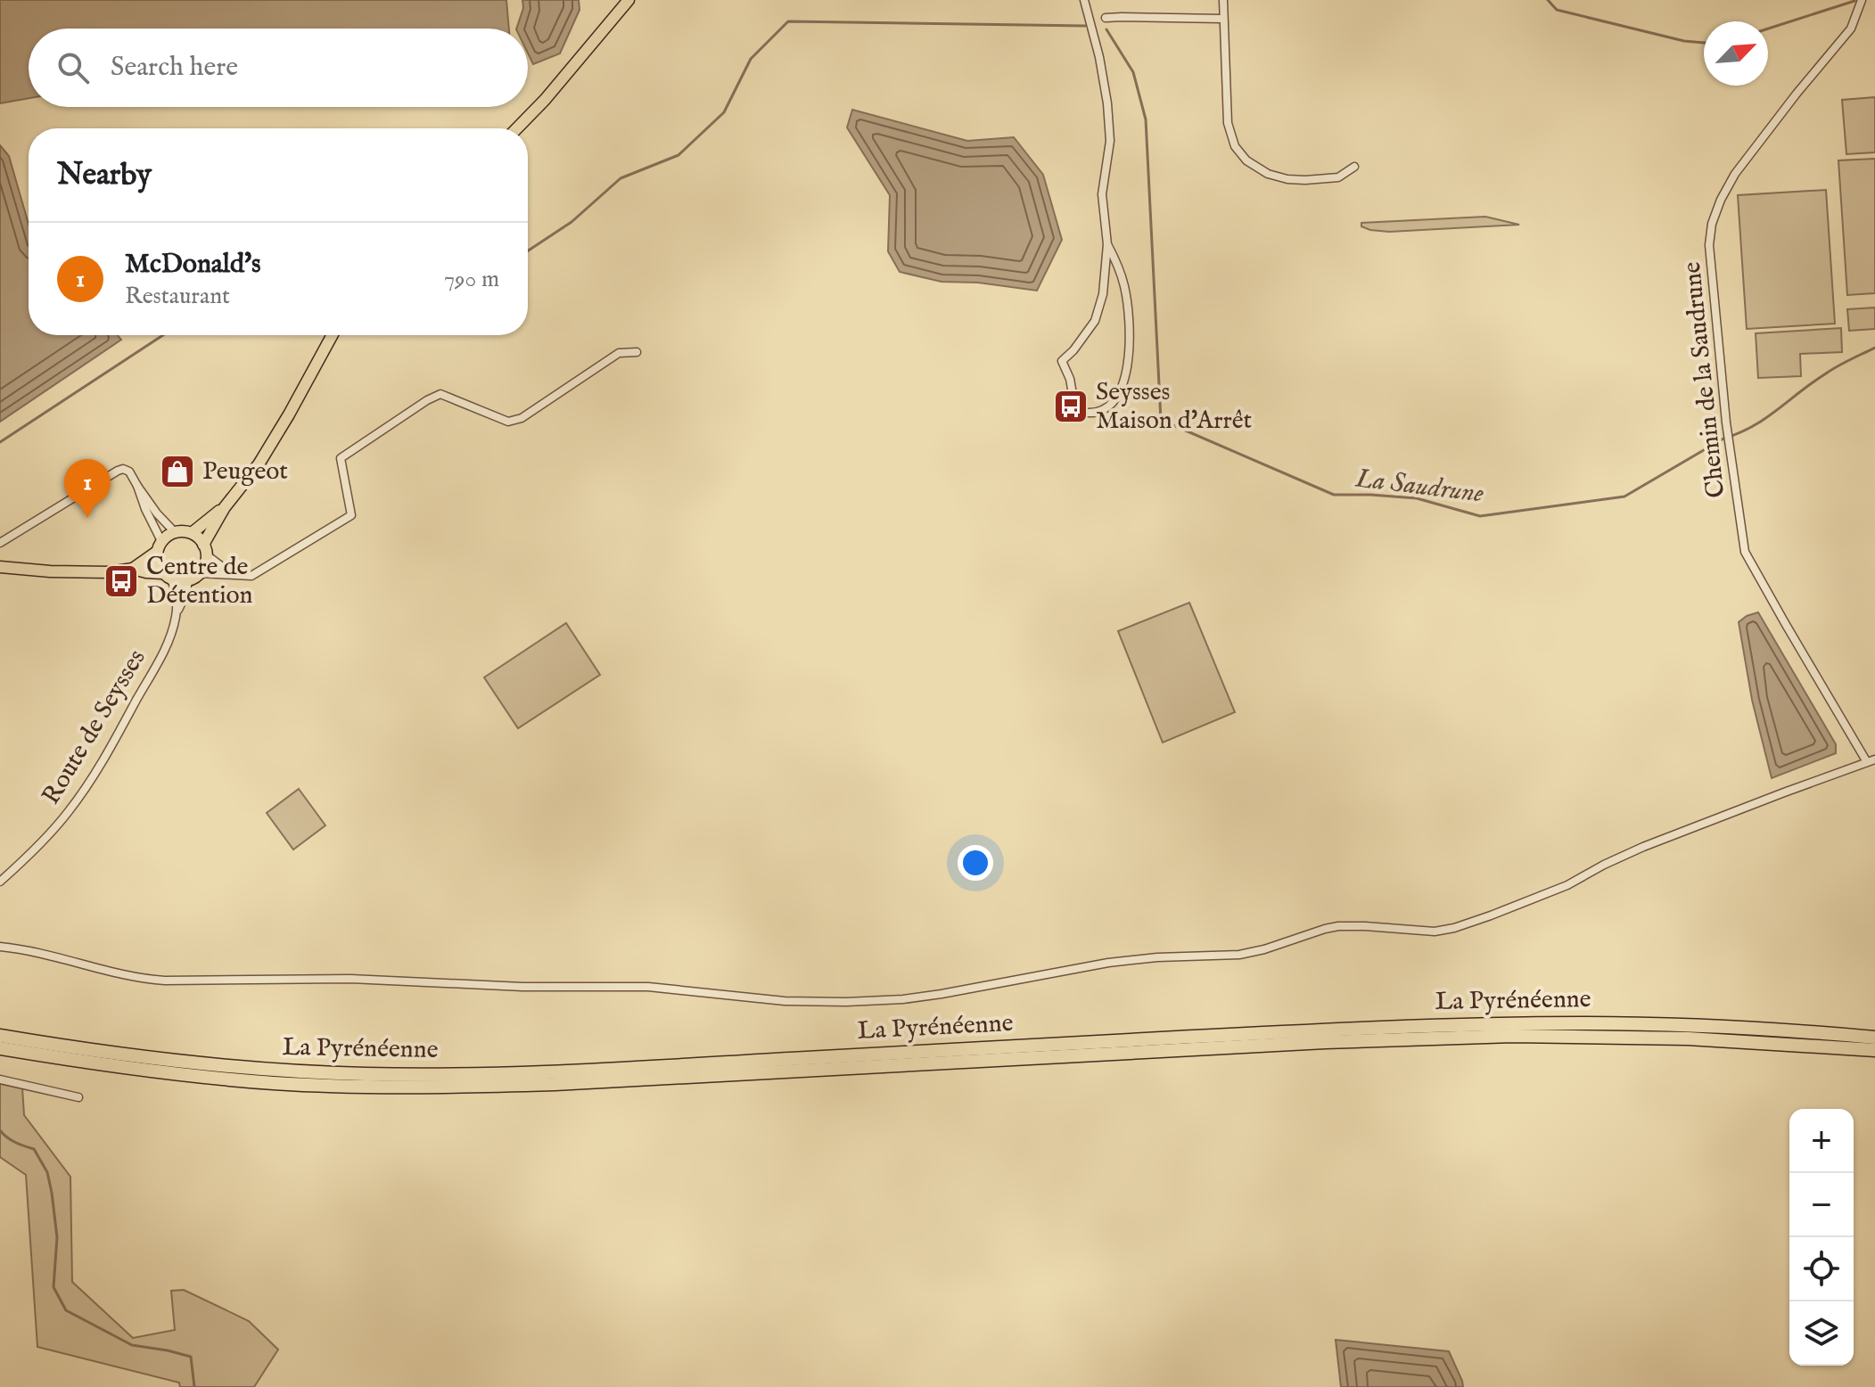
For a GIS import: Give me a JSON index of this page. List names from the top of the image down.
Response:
{
  "streets": {
    "highway": ["La Pyrénéenne"],
    "street": ["Chemin de la Saudrune", "Route de Seysses"]
  },
  "water": ["La Saudrune"],
  "places": {
    "bus stop": ["Seysses Maison d'Arrêt", "Centre de Détention"],
    "shop": ["Peugeot"]
  },
  "north": "top right",
  "page": {
    "search": "Search here",
    "heading": "Nearby",
    "list": [
      {
        "mark": "1",
        "name": "McDonald's",
        "note": "Restaurant",
        "value": "790 m"
      }
    ],
    "pins": "1",
    "map_buttons": ["+", "−"]
  }
}
